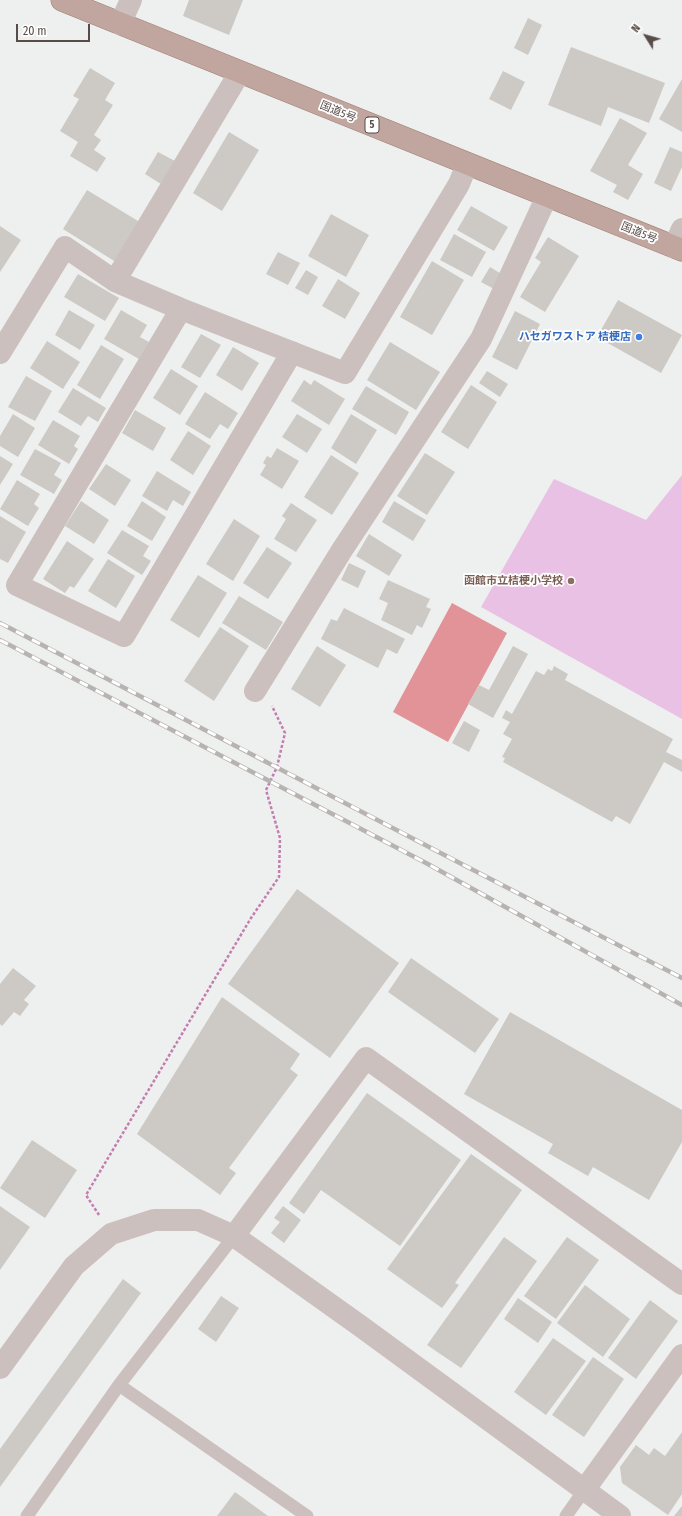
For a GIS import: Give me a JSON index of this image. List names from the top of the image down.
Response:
{
  "streets": {
    "highway": ["国道5号", "5"]
  },
  "places": ["ハセガワストア 桔梗店", "函館市立桔梗小学校"],
  "scale_bar": "20 m",
  "north": "top left"
}
